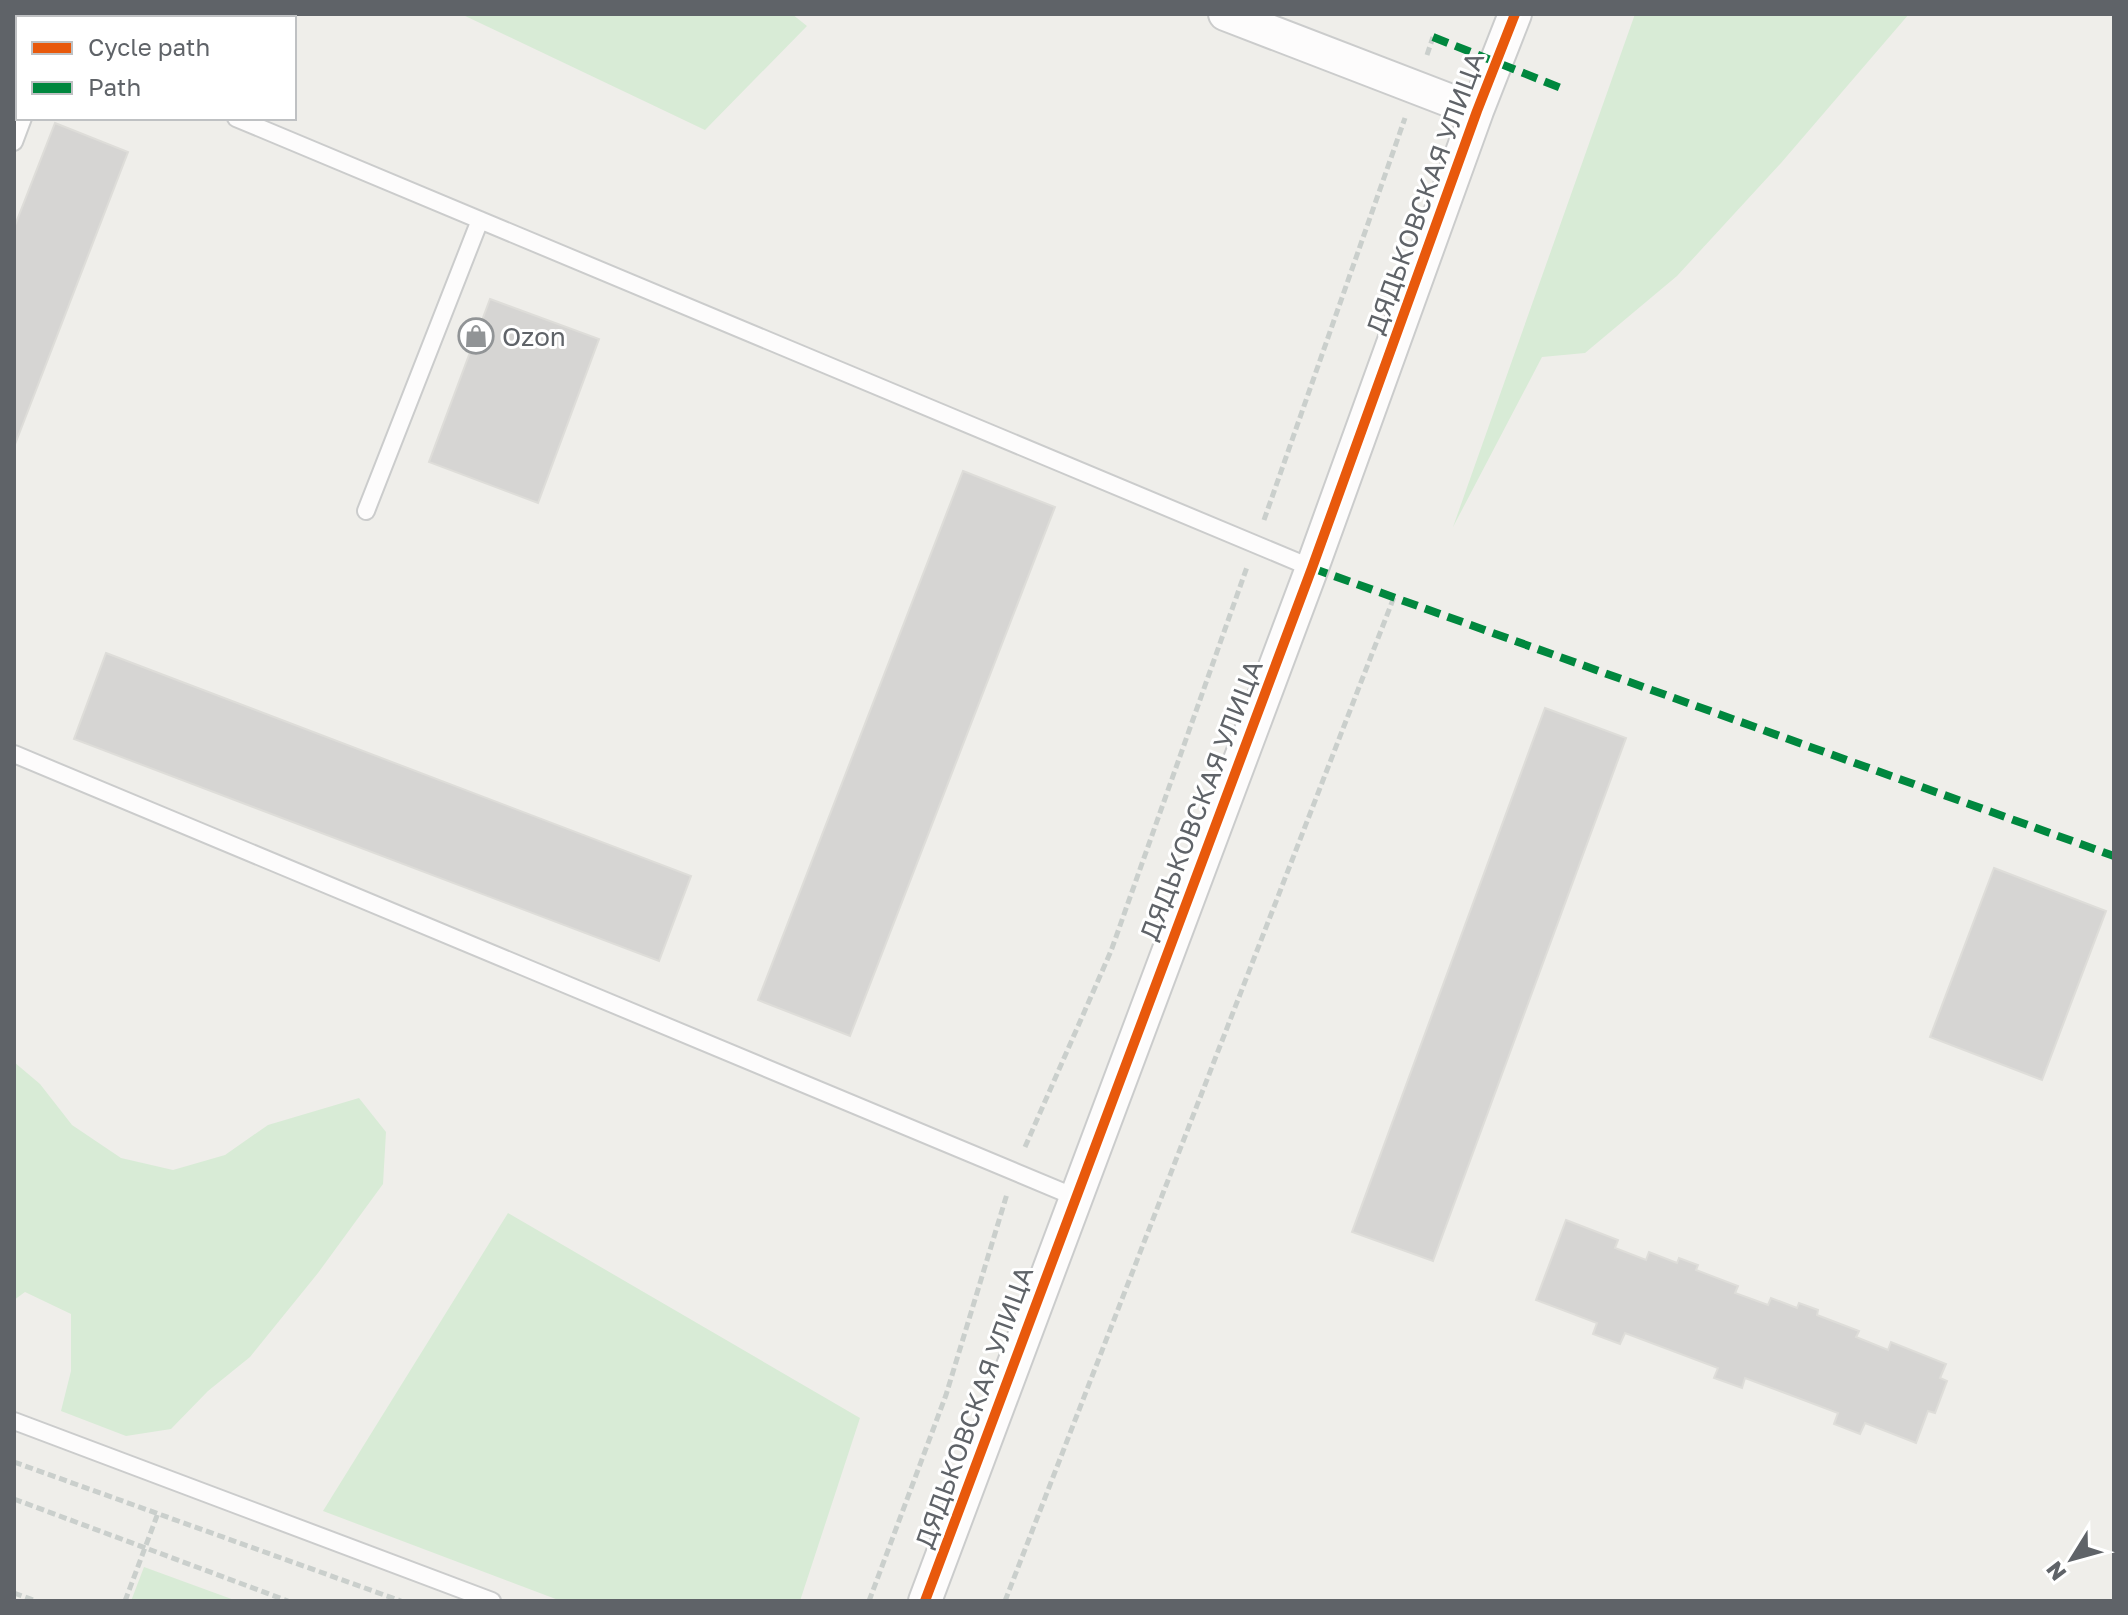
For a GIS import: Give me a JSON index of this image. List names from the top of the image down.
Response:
{
  "streets": {
    "street": ["ДЯДЬКОВСКАЯ УЛИЦА"]
  },
  "places": {
    "shop": ["Ozon"]
  },
  "legend": ["Cycle path", "Path"],
  "north": "bottom left"
}
